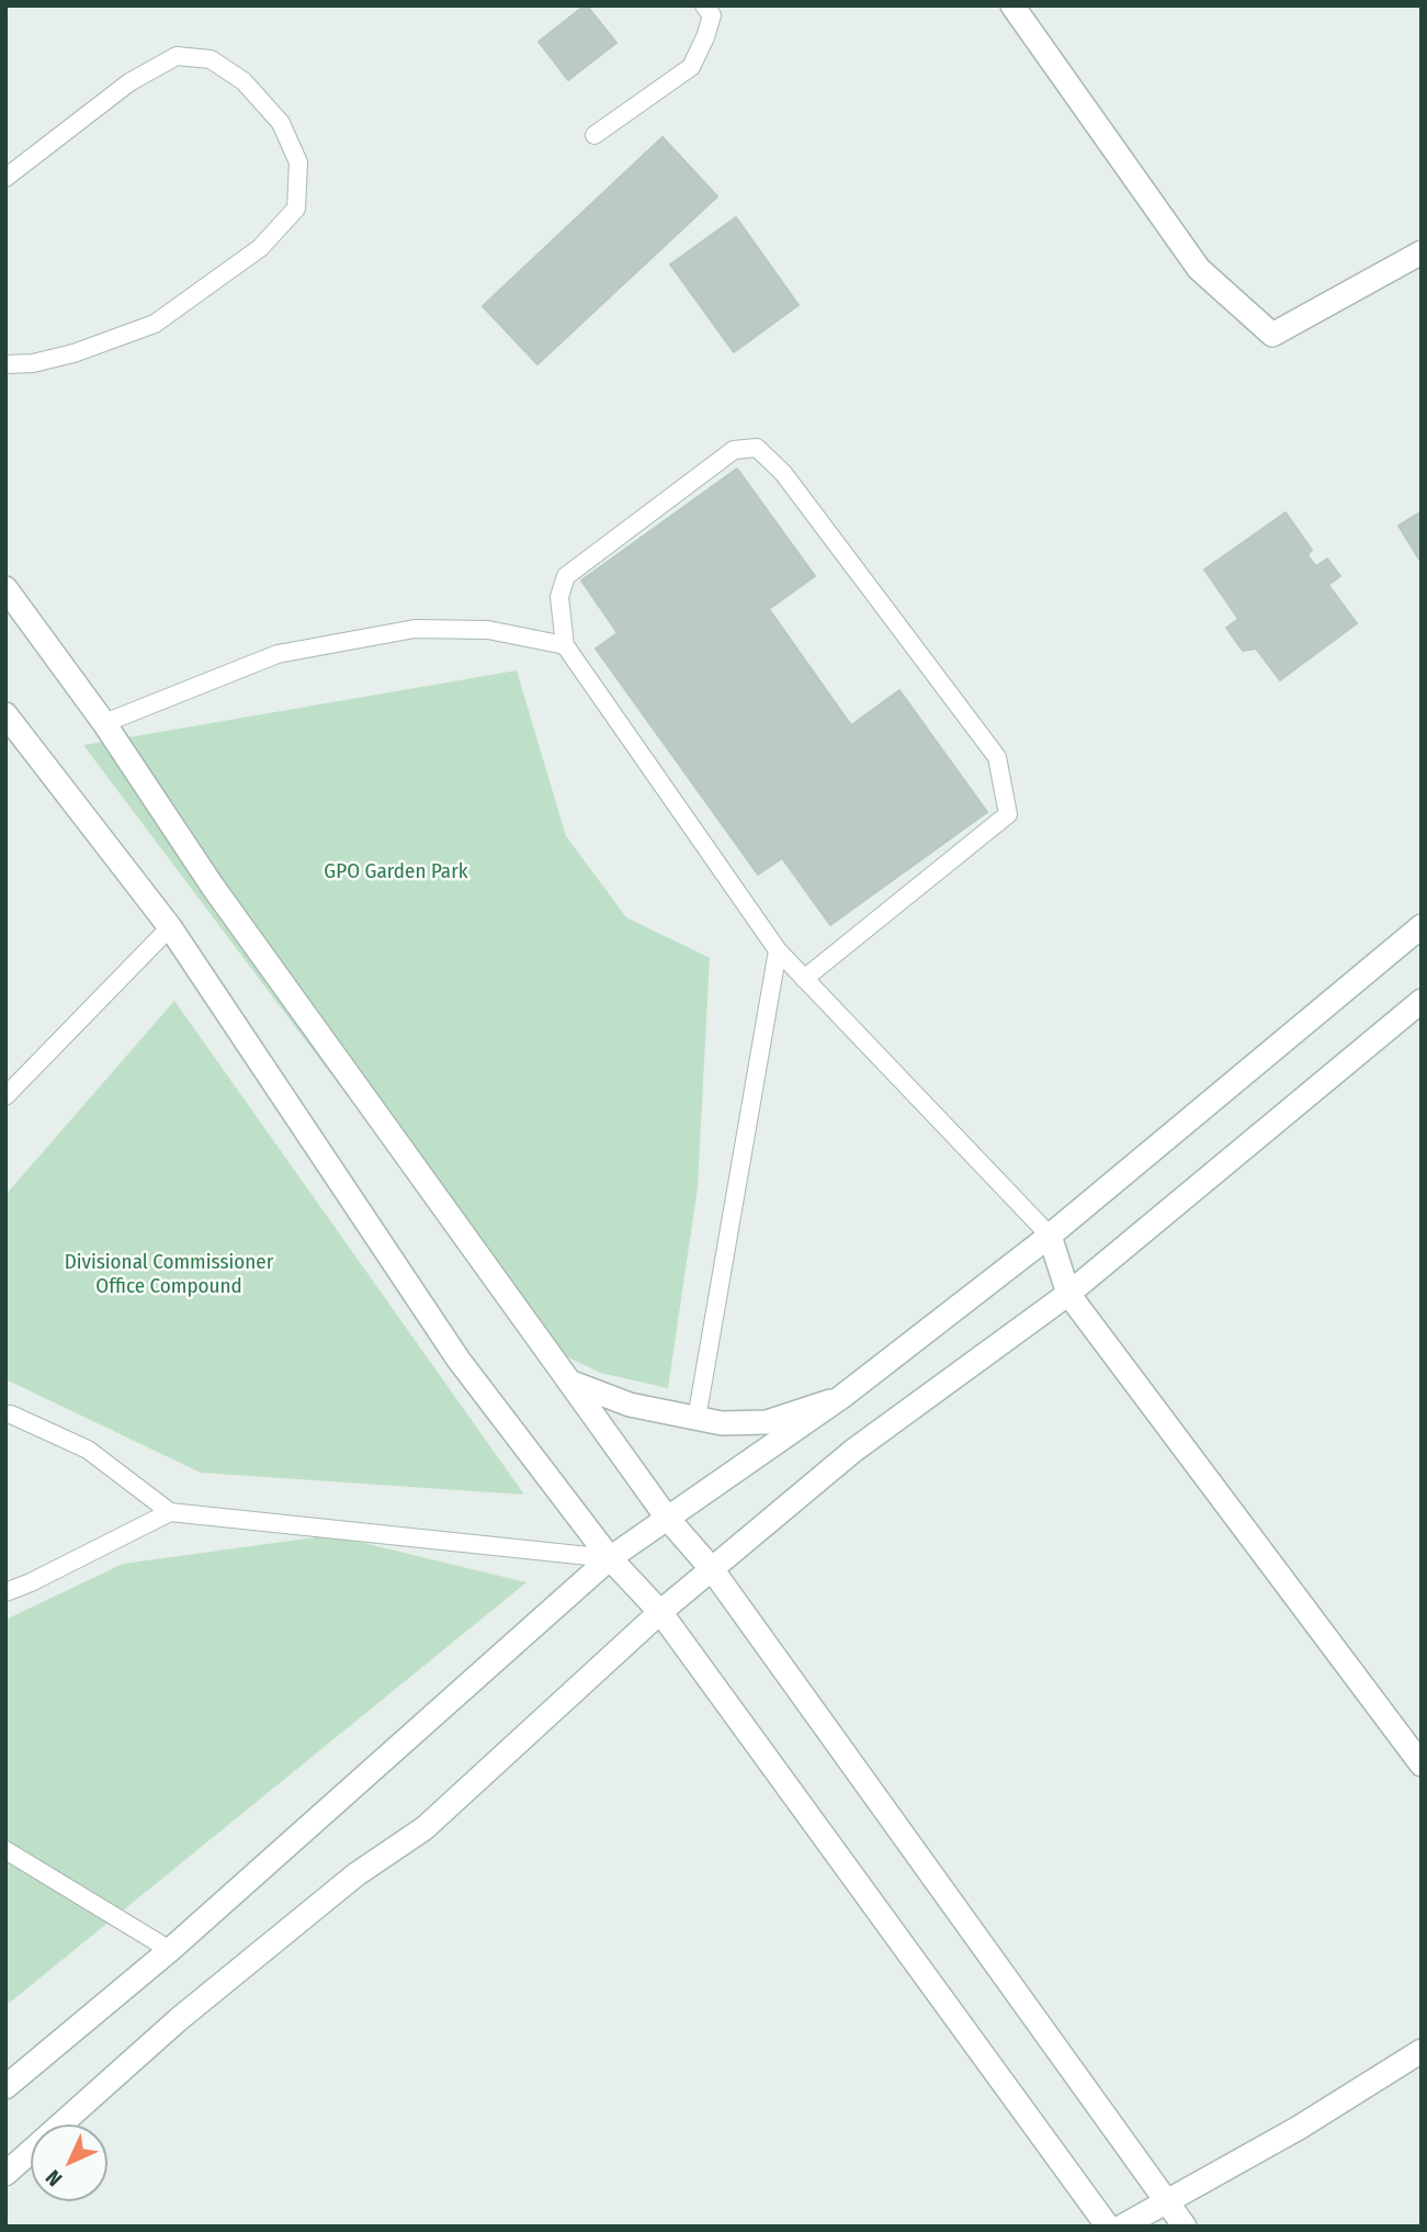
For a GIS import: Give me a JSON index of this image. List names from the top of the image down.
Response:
{
  "parks": ["GPO Garden Park", "Divisional Commissioner Office Compound"],
  "north": "bottom left"
}
